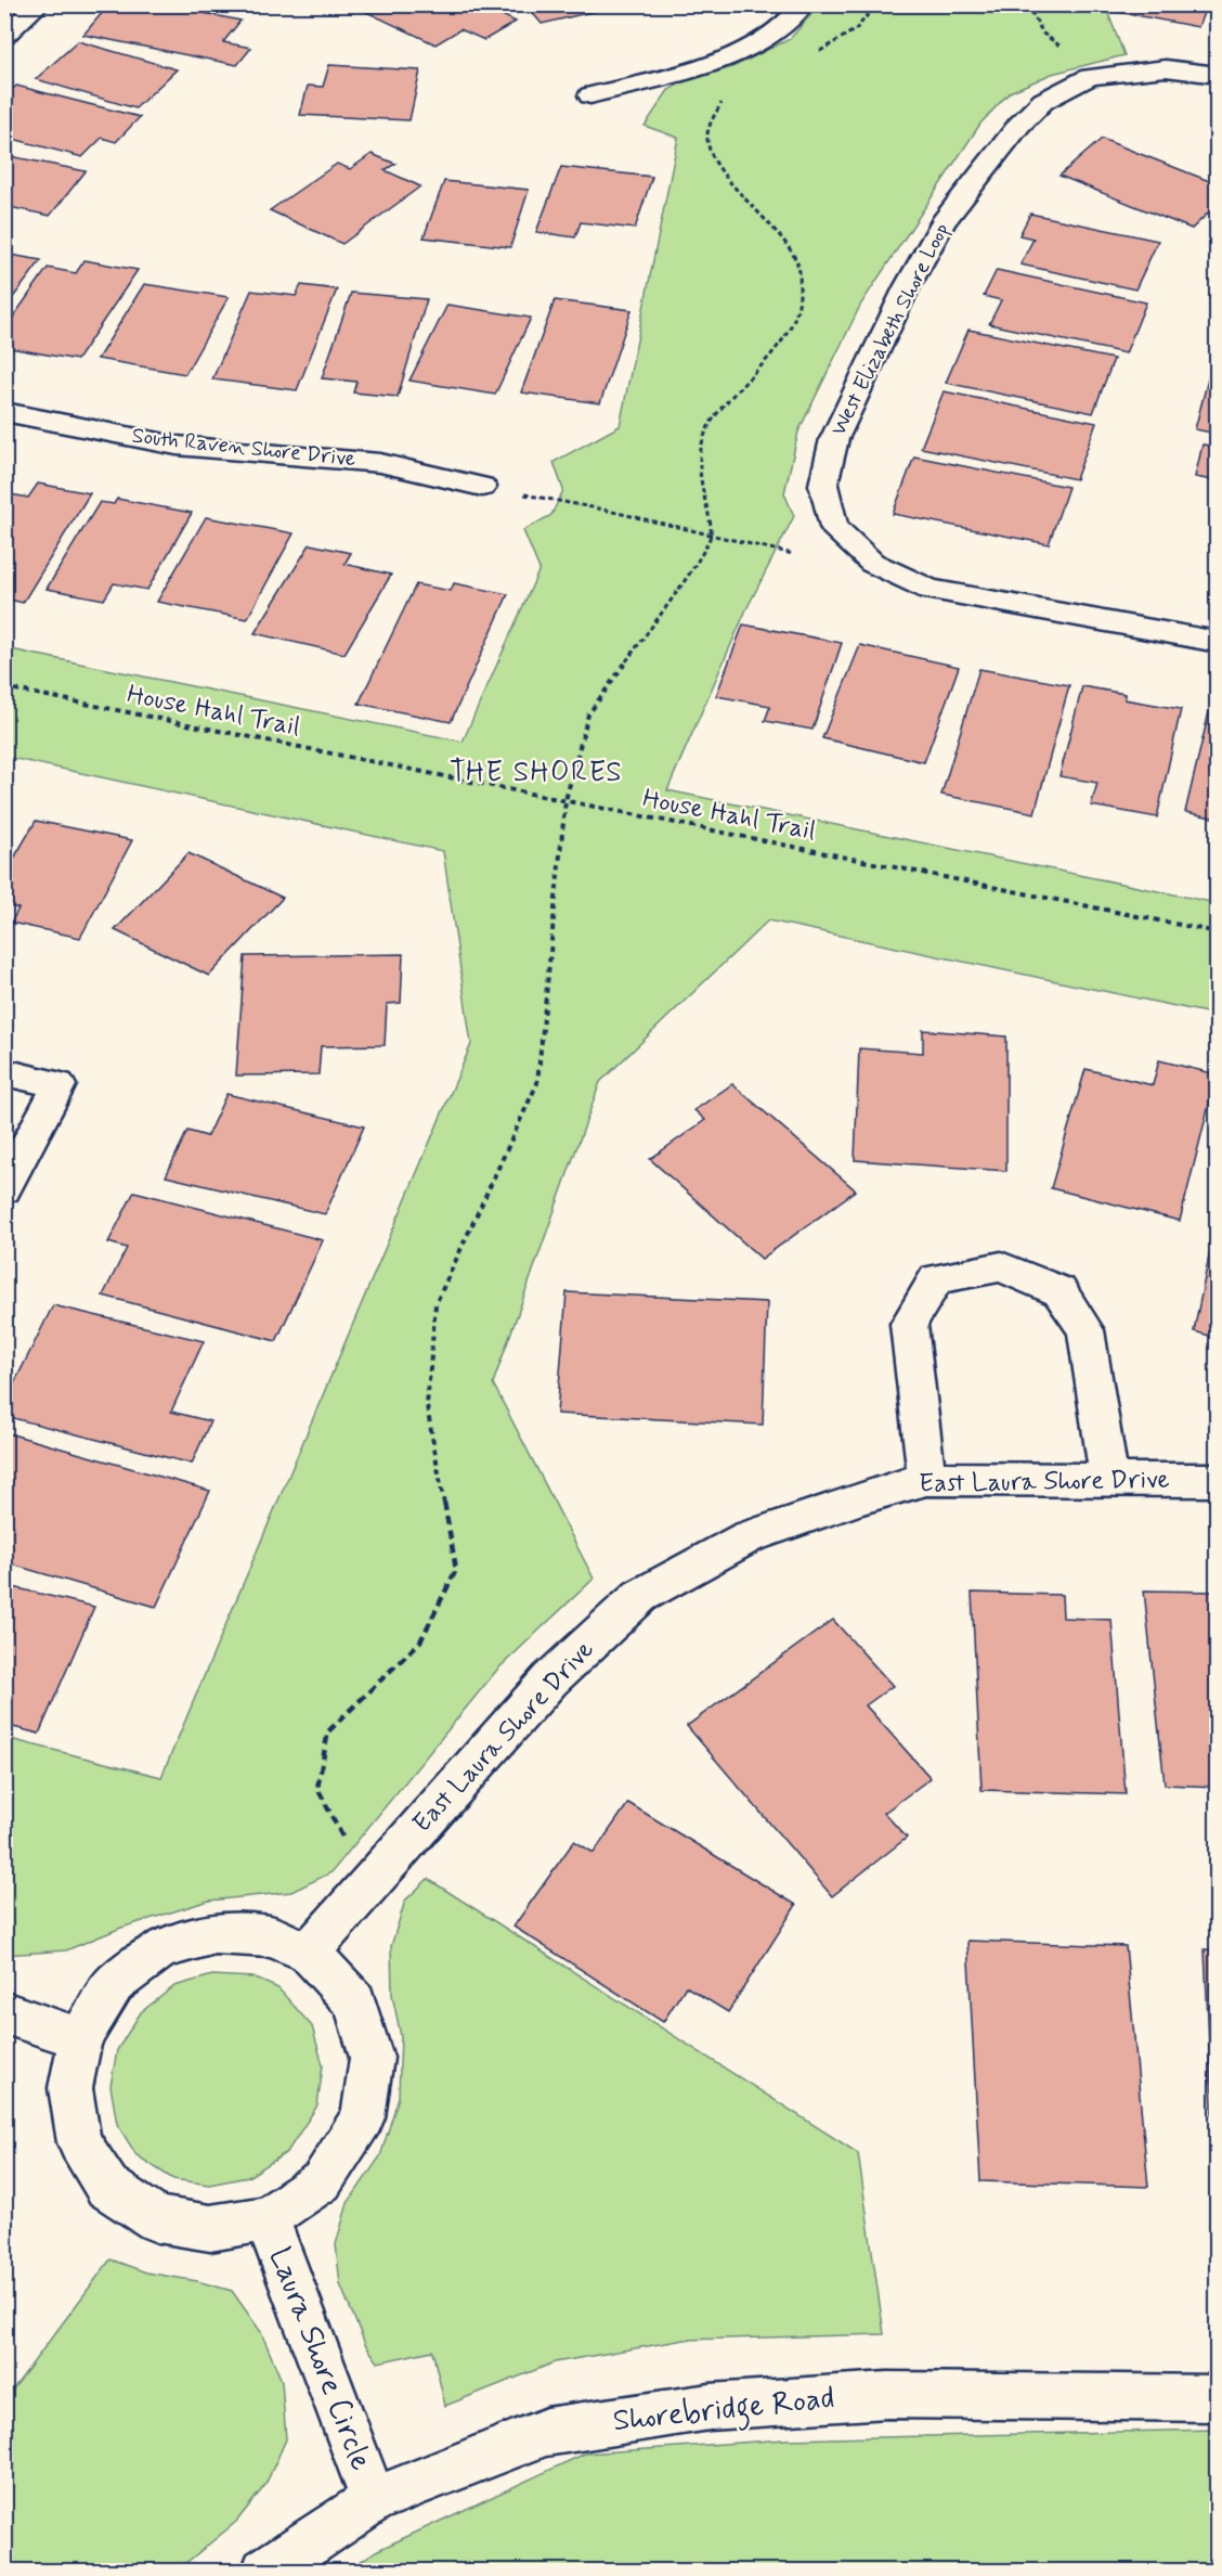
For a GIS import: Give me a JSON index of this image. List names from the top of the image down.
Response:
{
  "streets": {
    "street": [
      "West Elizabeth Shore Loop",
      "South Raven Shore Drive",
      "East Laura Shore Drive",
      "Laura Shore Circle",
      "Shorebridge Road"
    ],
    "path": ["House Hahl Trail"]
  },
  "crossings": [
    ["East Laura Shore Drive", "Laura Shore Circle"],
    ["Laura Shore Circle", "Shorebridge Road"]
  ],
  "districts": ["THE SHORES"]
}
